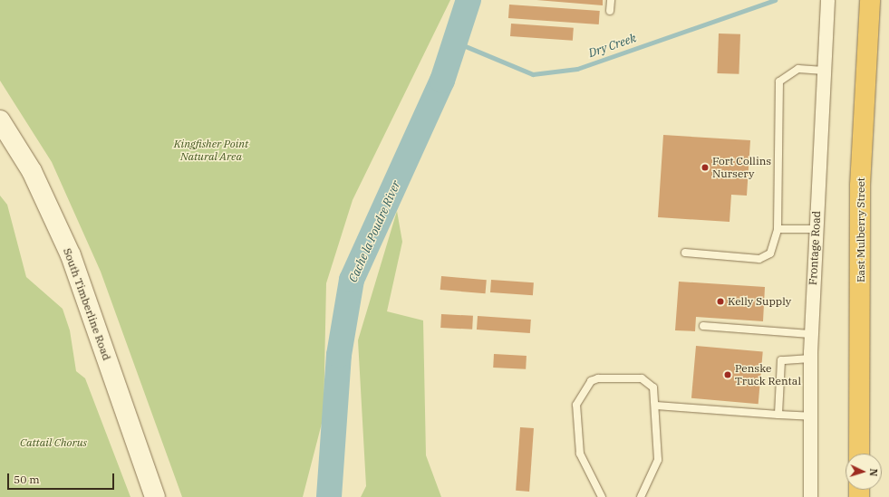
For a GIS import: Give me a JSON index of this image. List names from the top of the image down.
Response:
{
  "streets": {
    "highway": ["East Mulberry Street"],
    "main road": ["South Timberline Road"],
    "street": ["Frontage Road"]
  },
  "water": ["Dry Creek", "Cache la Poudre River"],
  "parks": ["Kingfisher Point Natural Area", "Cattail Chorus"],
  "places": ["Fort Collins Nursery", "Kelly Supply", "Penske Truck Rental"],
  "scale_bar": "50 m",
  "north": "right"
}
